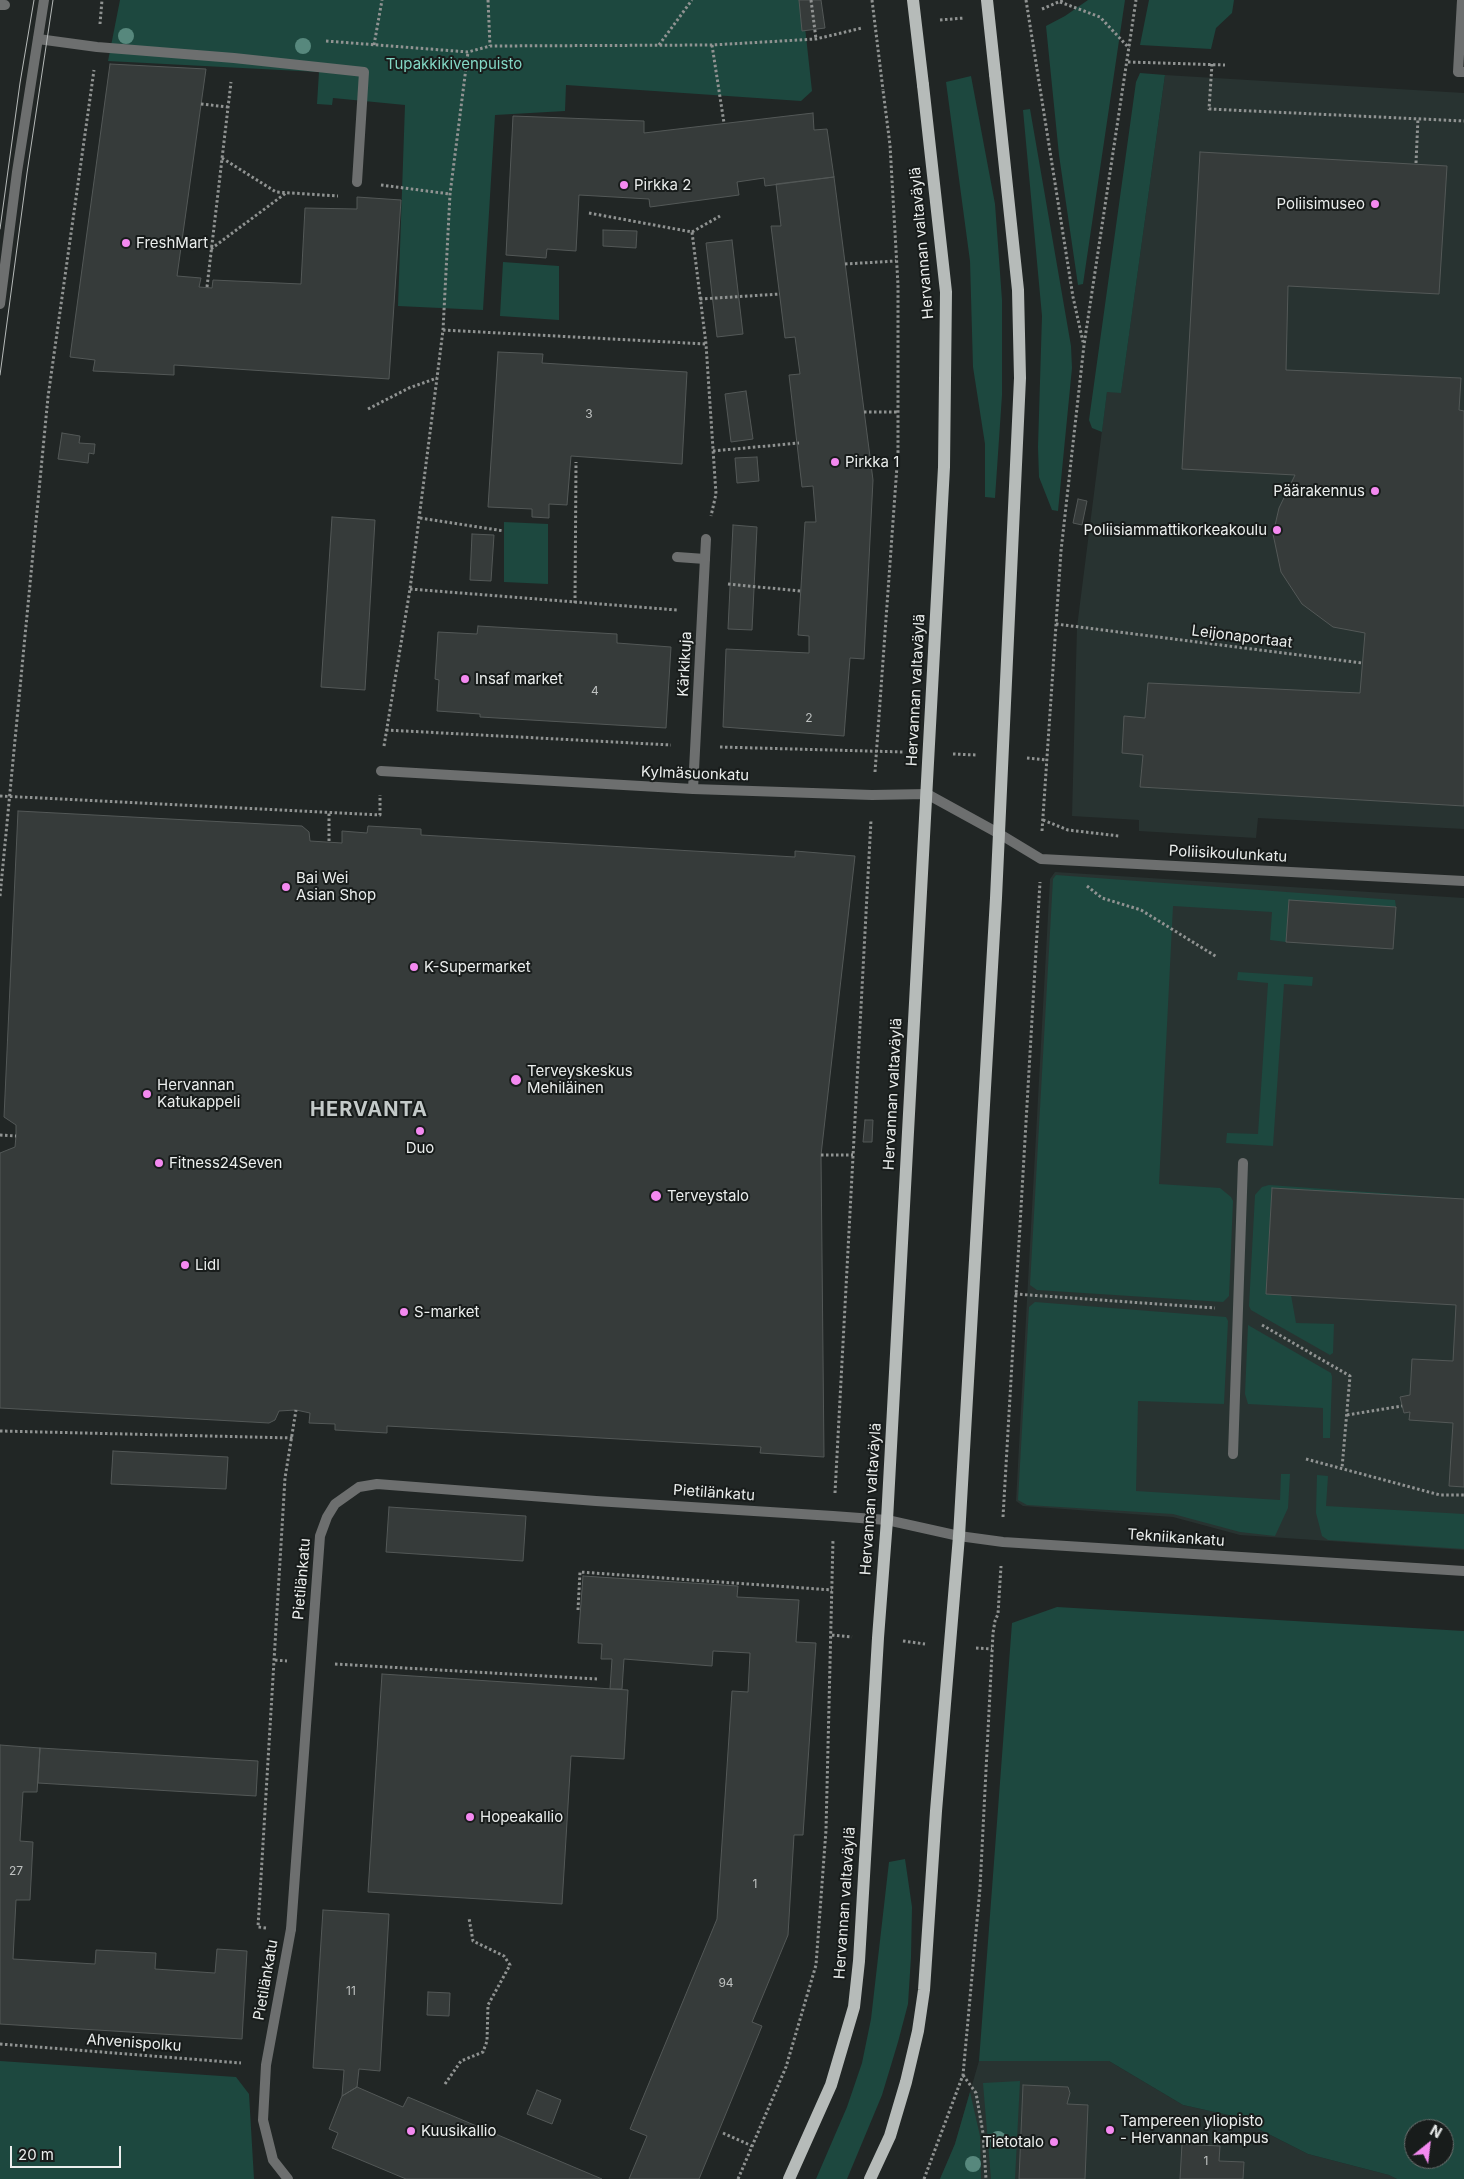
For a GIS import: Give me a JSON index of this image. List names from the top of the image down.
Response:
{
  "streets": {
    "main road": ["Hervannan valtaväylä"],
    "street": [
      "Kärkikuja",
      "Kylmäsuonkatu",
      "Poliisikoulunkatu",
      "Pietilänkatu",
      "Tekniikankatu"
    ],
    "path": ["Leijonaportaat", "Ahvenispolku"]
  },
  "crossings": [
    ["Hervannan valtaväylä", "Kylmäsuonkatu"],
    ["Hervannan valtaväylä", "Pietilänkatu"],
    ["Hervannan valtaväylä", "Tekniikankatu"],
    ["Kärkikuja", "Kylmäsuonkatu"],
    ["Kylmäsuonkatu", "Poliisikoulunkatu"],
    ["Pietilänkatu", "Tekniikankatu"],
    ["Pietilänkatu", "Ahvenispolku"]
  ],
  "districts": ["HERVANTA"],
  "parks": ["Tupakkikivenpuisto"],
  "places": [
    "Pirkka 2",
    "Poliisimuseo",
    "FreshMart",
    "Pirkka 1",
    "Päärakennus",
    "Poliisiammattikorkeakoulu",
    "Insaf market",
    "Bai Wei Asian Shop",
    "K-Supermarket",
    "Terveyskeskus Mehiläinen",
    "Hervannan Katukappeli",
    "Duo",
    "Fitness24Seven",
    "Terveystalo",
    "Lidl",
    "S-market",
    "Hopeakallio",
    "Tampereen yliopisto - Hervannan kampus",
    "Kuusikallio",
    "Tietotalo"
  ],
  "house_numbers": [
    "3",
    "4",
    "2",
    "27",
    "1",
    "94",
    "11",
    "1"
  ],
  "scale_bar": "20 m",
  "north": "top right"
}
